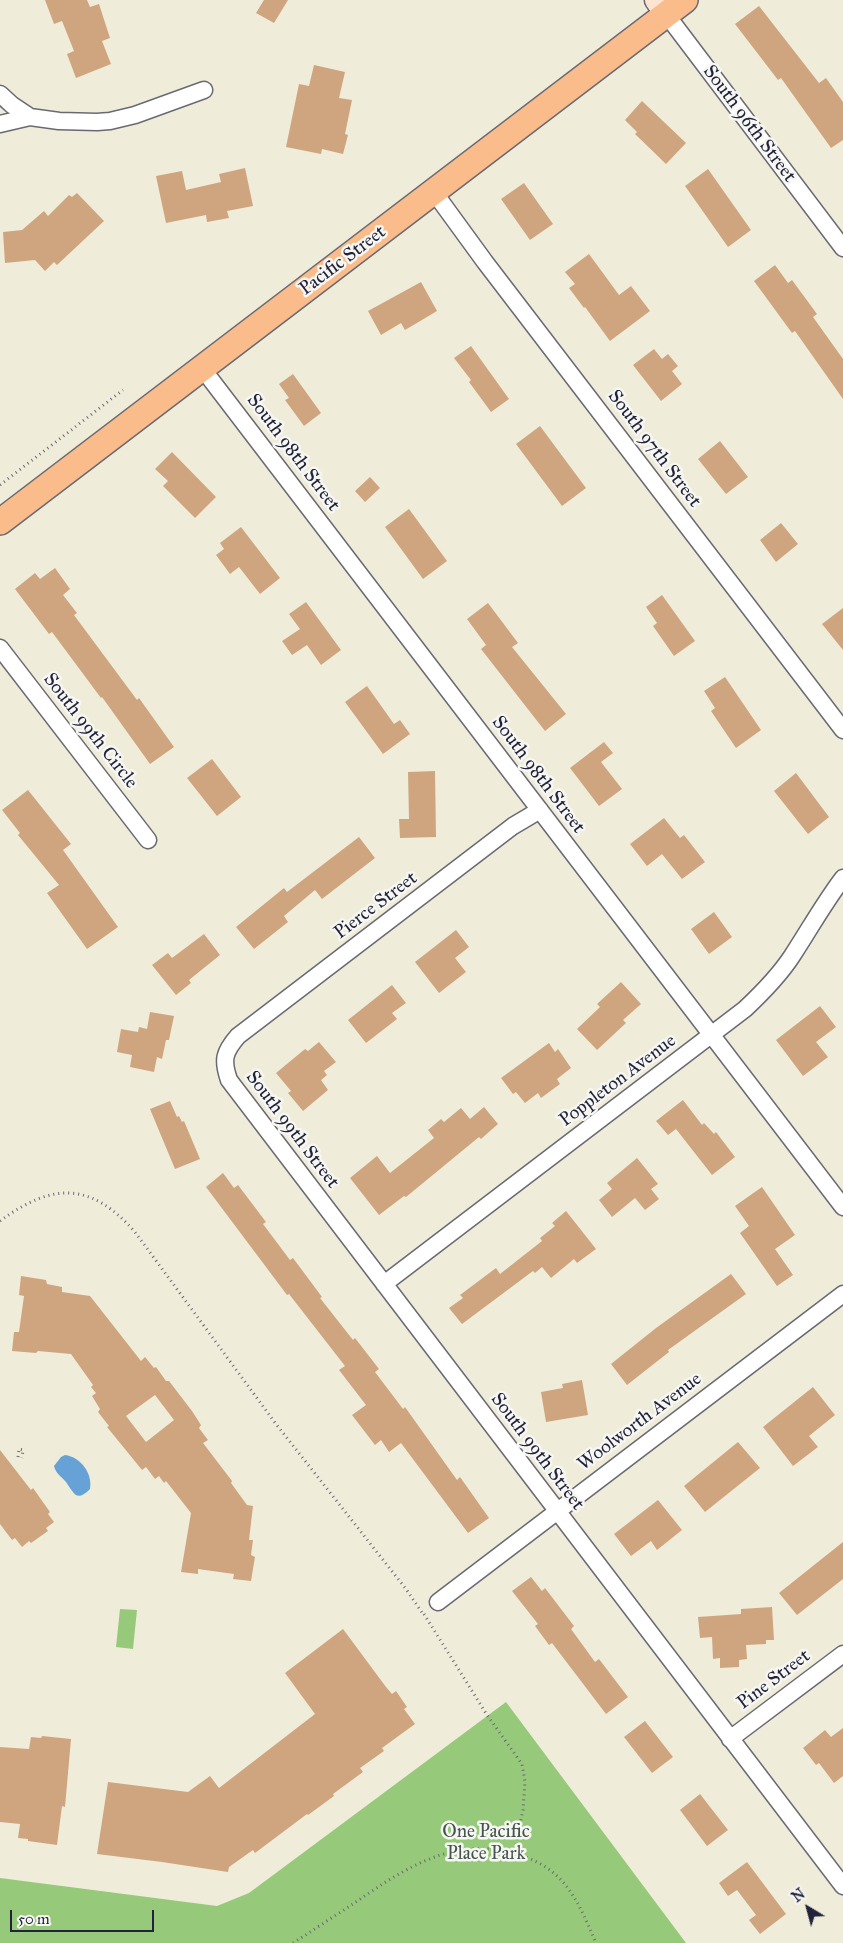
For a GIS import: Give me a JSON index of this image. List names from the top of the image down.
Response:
{
  "streets": {
    "main road": ["Pacific Street"],
    "street": [
      "South 96th Street",
      "South 97th Street",
      "South 98th Street",
      "South 99th Circle",
      "Pierce Street",
      "Poppleton Avenue",
      "South 99th Street",
      "Woolworth Avenue",
      "Pine Street"
    ]
  },
  "crossings": [
    ["South 96th Street", "Pacific Street"],
    ["Pacific Street", "South 97th Street"],
    ["Pacific Street", "South 98th Street"],
    ["South 98th Street", "Pierce Street"],
    ["South 98th Street", "Poppleton Avenue"],
    ["Pierce Street", "South 99th Street"],
    ["Poppleton Avenue", "South 99th Street"],
    ["South 99th Street", "Woolworth Avenue"],
    ["South 99th Street", "Pine Street"]
  ],
  "parks": ["One Pacific Place Park"],
  "scale_bar": "50 m",
  "north": "top left"
}
